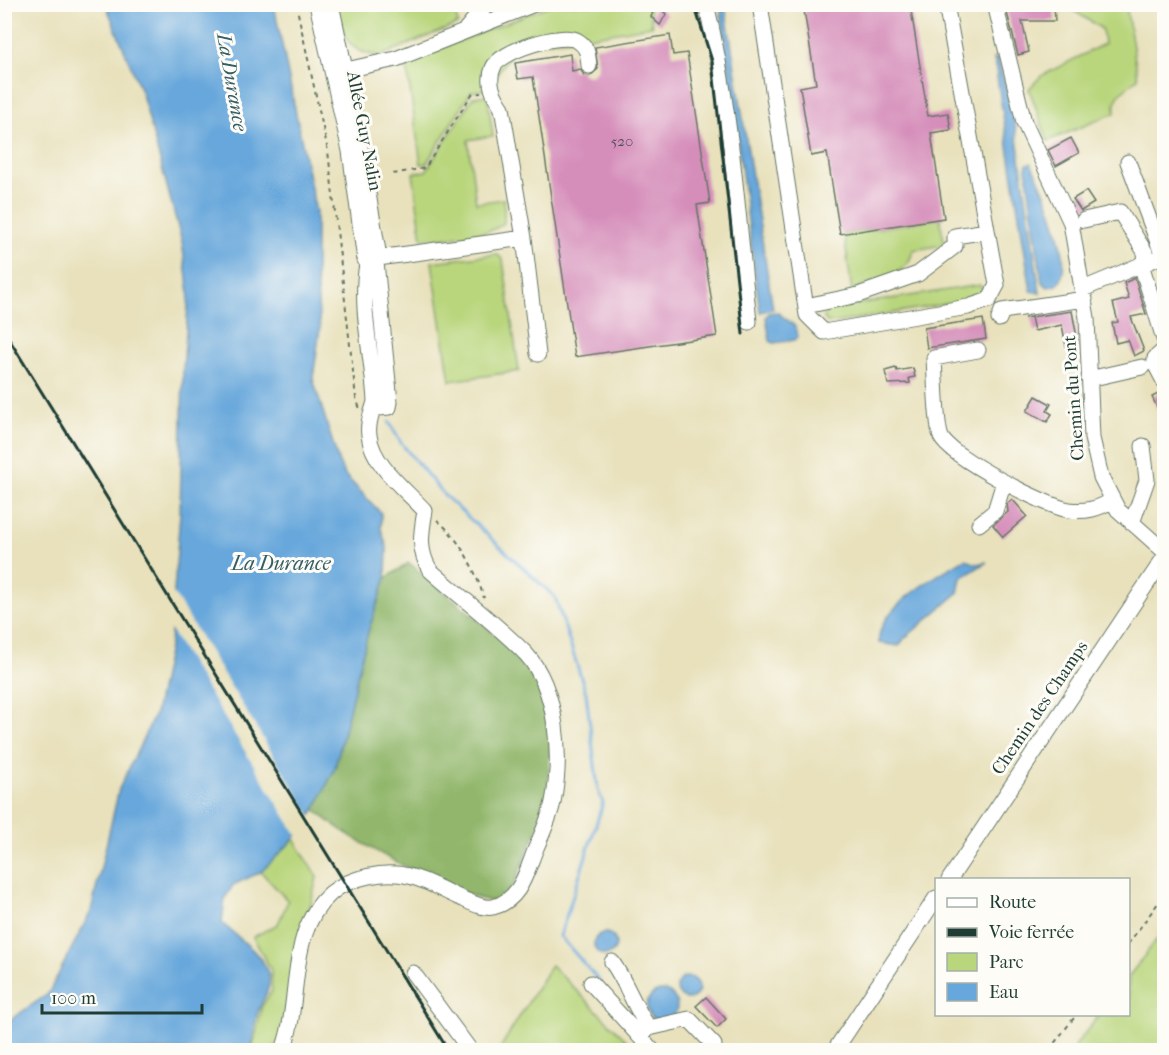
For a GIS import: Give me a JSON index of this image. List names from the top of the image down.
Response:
{
  "streets": {
    "street": ["Allée Guy Nalin", "Chemin du Pont", "Chemin des Champs"]
  },
  "crossings": [
    ["Chemin du Pont", "Chemin des Champs"]
  ],
  "water": ["La Durance"],
  "house_numbers": ["520"],
  "legend": [
    "Route",
    "Voie ferrée",
    "Parc",
    "Eau"
  ],
  "scale_bar": "100 m"
}
